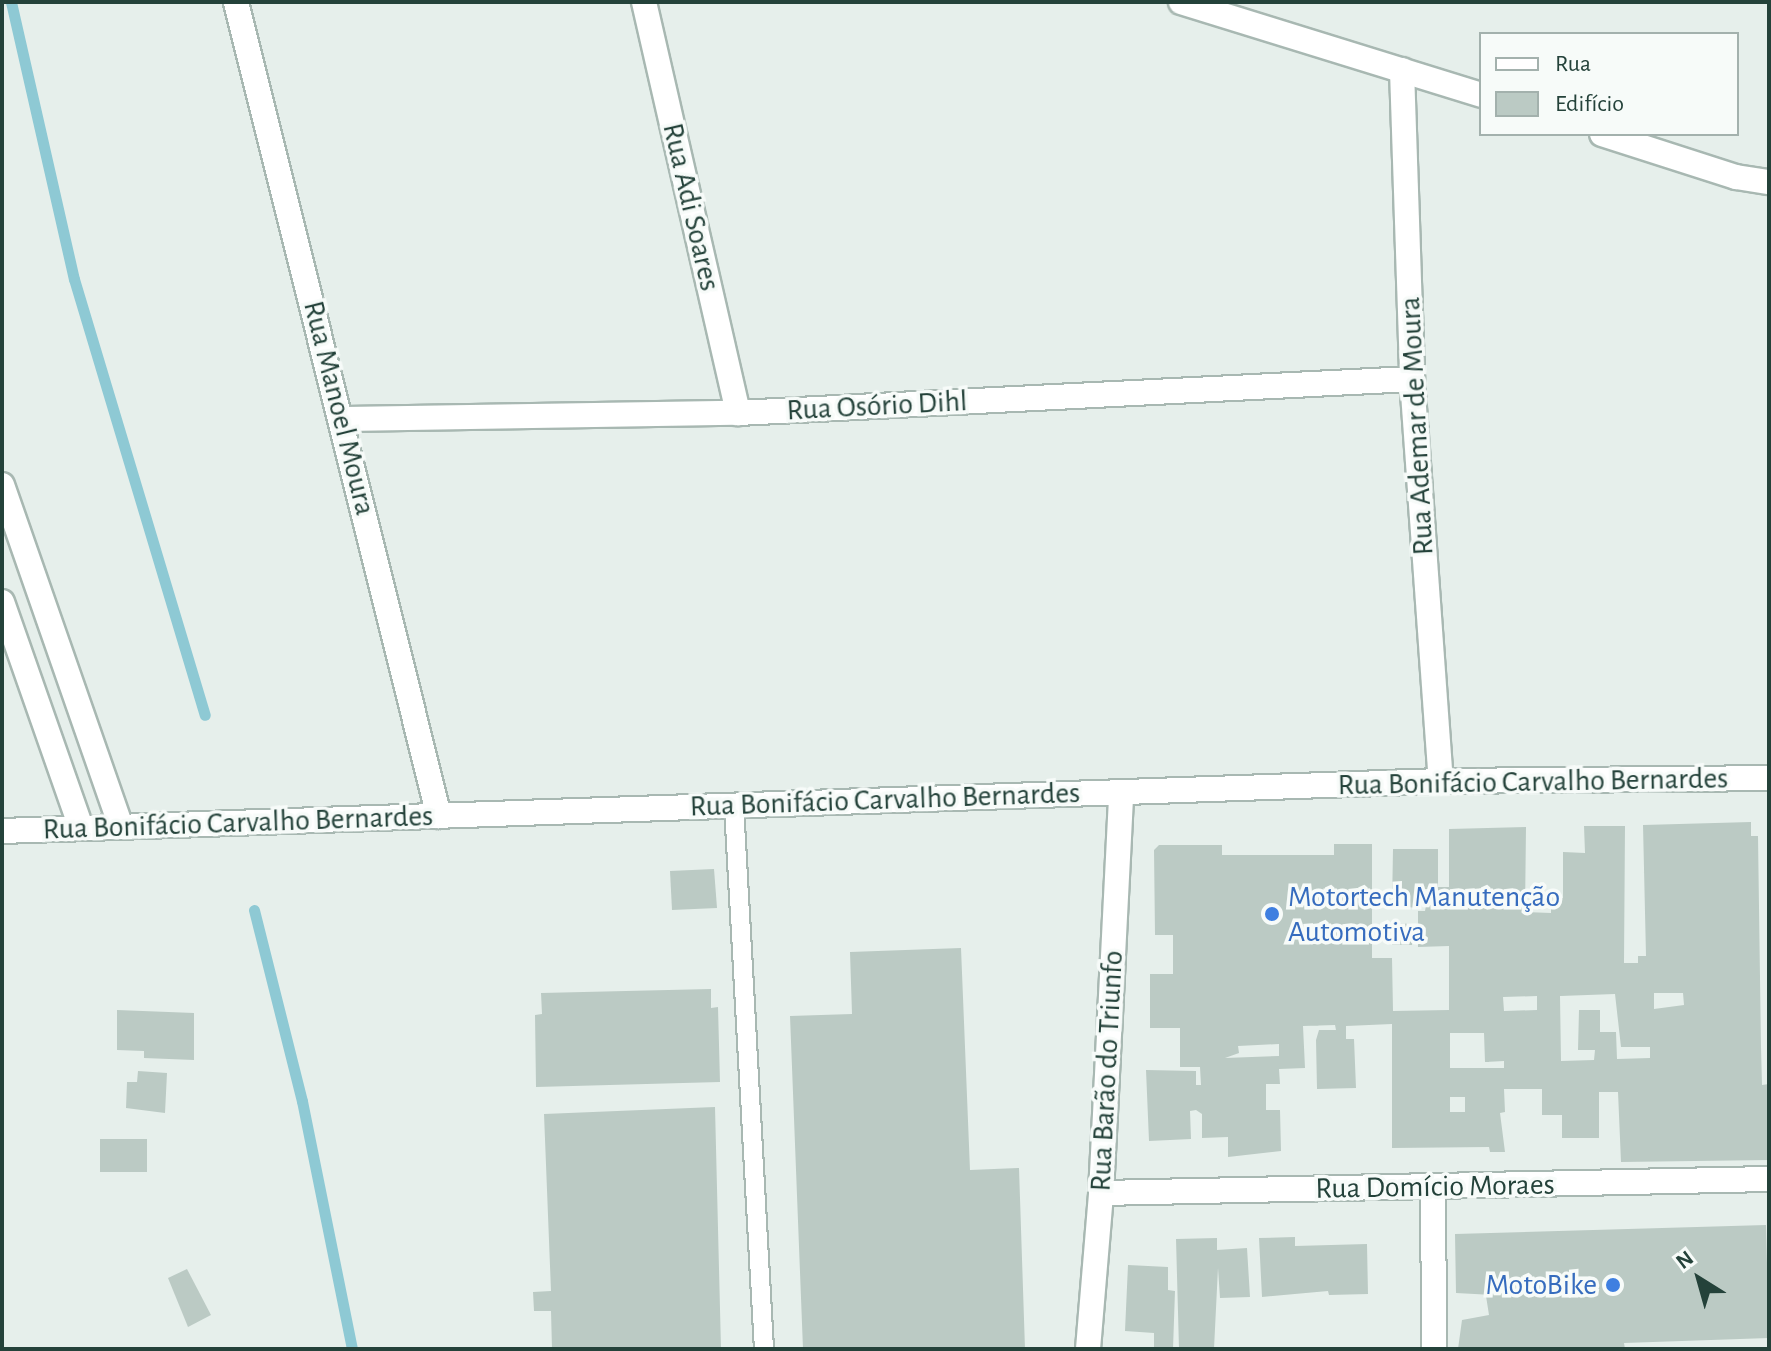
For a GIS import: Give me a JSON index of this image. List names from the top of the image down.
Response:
{
  "streets": {
    "street": [
      "Rua Adi Soares",
      "Rua Osório Dihl",
      "Rua Manoel Moura",
      "Rua Ademar de Moura",
      "Rua Bonifácio Carvalho Bernardes",
      "Rua Barão do Triunfo",
      "Rua Domício Moraes"
    ]
  },
  "crossings": [
    ["Rua Adi Soares", "Rua Osório Dihl"],
    ["Rua Osório Dihl", "Rua Manoel Moura"],
    ["Rua Osório Dihl", "Rua Ademar de Moura"],
    ["Rua Manoel Moura", "Rua Bonifácio Carvalho Bernardes"],
    ["Rua Ademar de Moura", "Rua Bonifácio Carvalho Bernardes"],
    ["Rua Bonifácio Carvalho Bernardes", "Rua Barão do Triunfo"],
    ["Rua Barão do Triunfo", "Rua Domício Moraes"]
  ],
  "places": ["Motortech Manutenção Automotiva", "MotoBike"],
  "legend": ["Rua", "Edifício"],
  "north": "top left"
}
